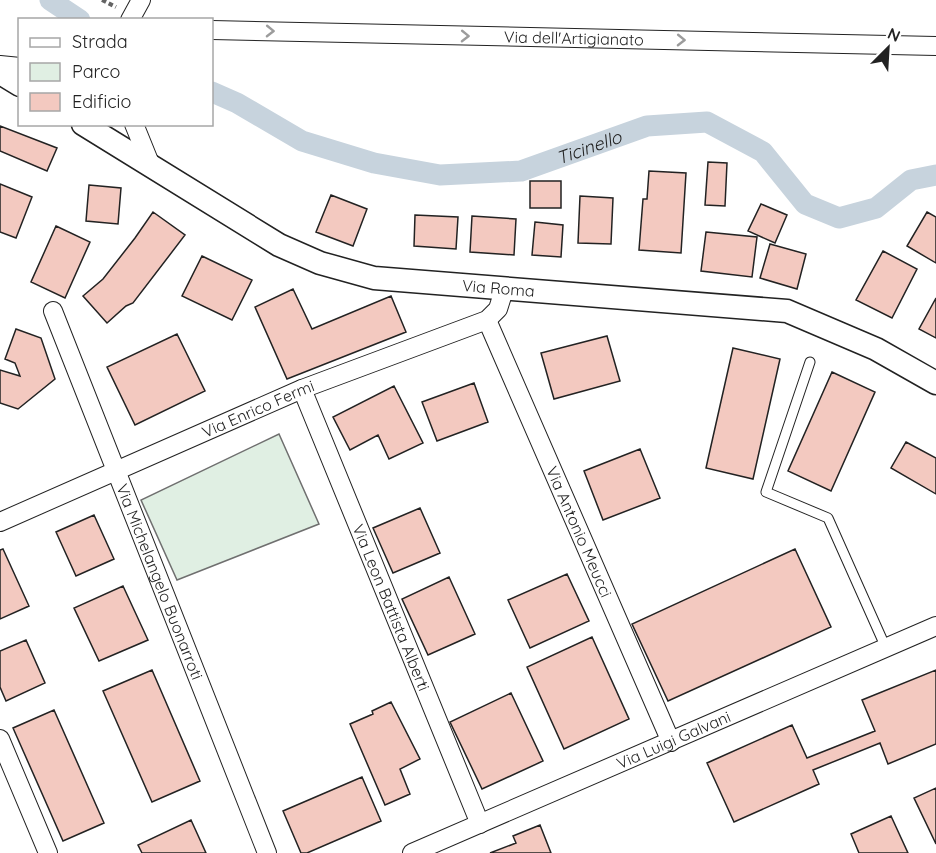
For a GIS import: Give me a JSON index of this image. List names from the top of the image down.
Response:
{
  "streets": {
    "street": [
      "Via dell'Artigianato",
      "Via Roma",
      "Via Enrico Fermi",
      "Via Antonio Meucci",
      "Via Michelangelo Buonarroti",
      "Via Leon Battista Alberti",
      "Via Luigi Galvani"
    ]
  },
  "crossings": [
    ["Via Enrico Fermi", "Via Antonio Meucci"],
    ["Via Enrico Fermi", "Via Michelangelo Buonarroti"],
    ["Via Enrico Fermi", "Via Leon Battista Alberti"],
    ["Via Antonio Meucci", "Via Luigi Galvani"],
    ["Via Leon Battista Alberti", "Via Luigi Galvani"]
  ],
  "one_way": ["Via dell'Artigianato"],
  "water": ["Ticinello"],
  "legend": ["Strada", "Parco", "Edificio"],
  "north": "top right"
}
